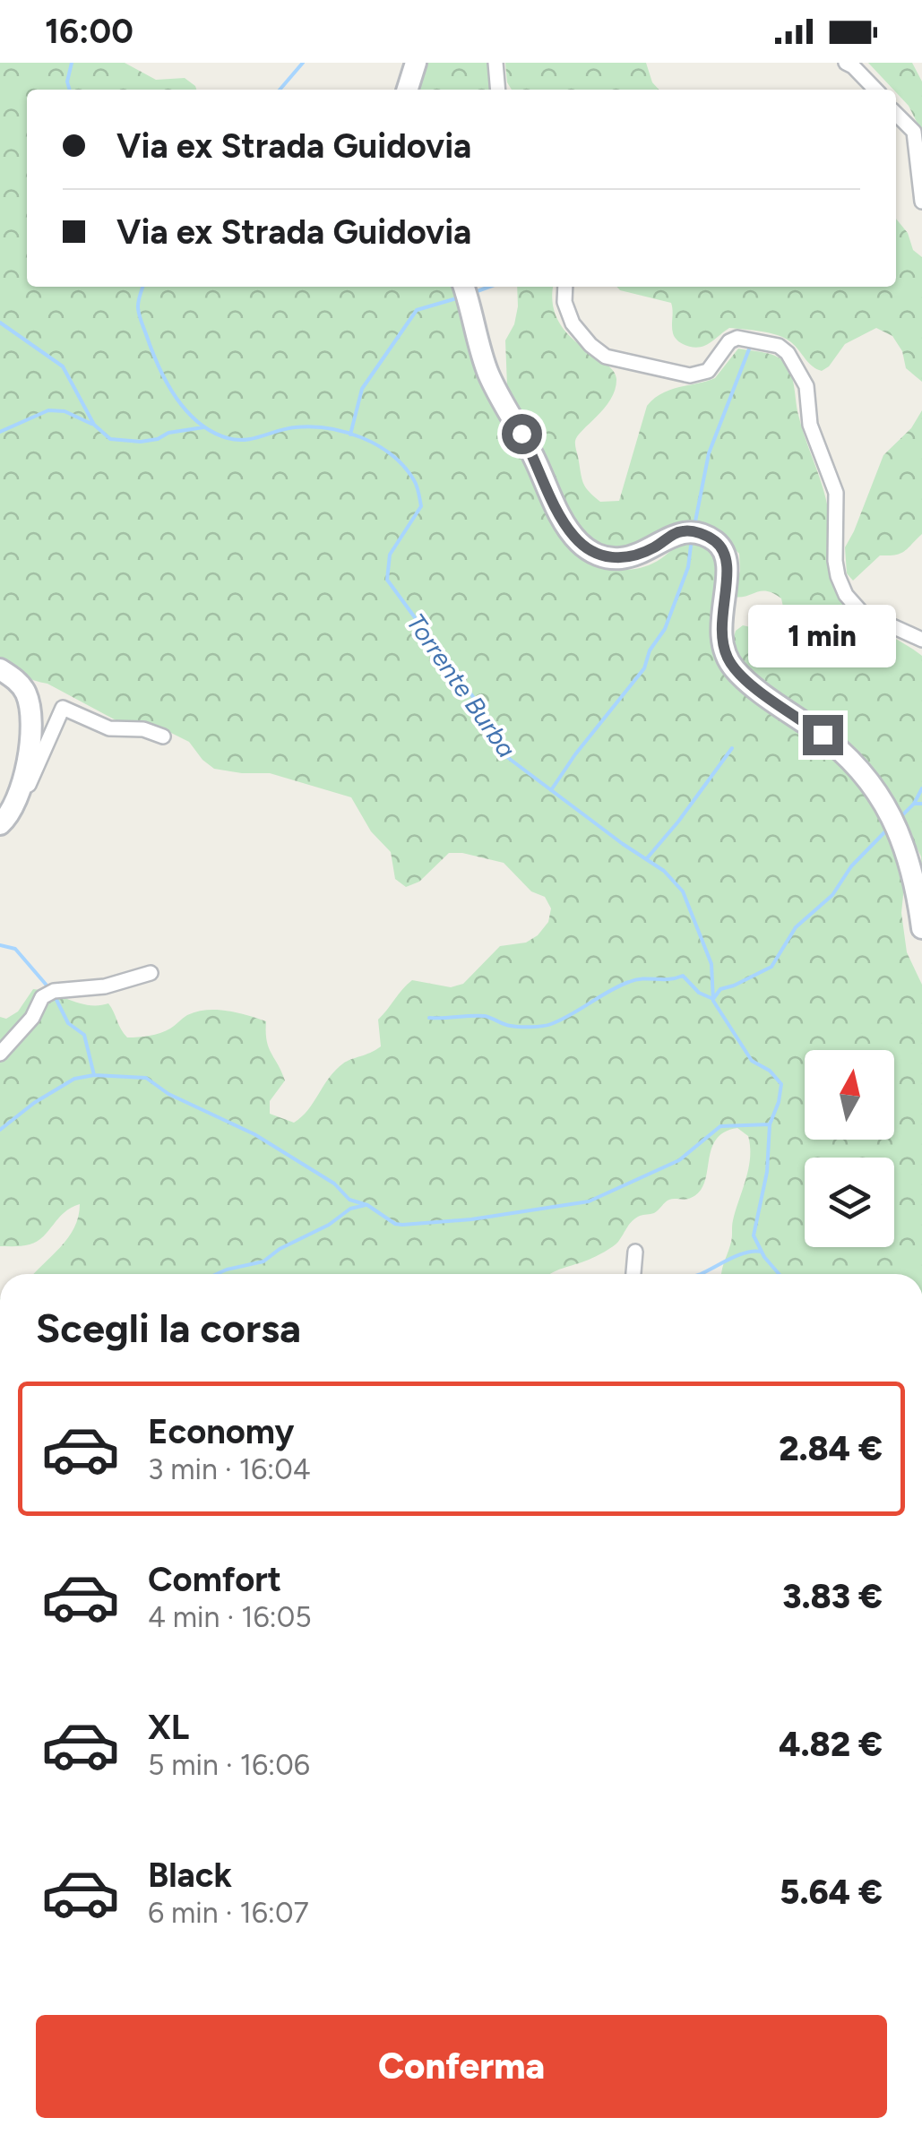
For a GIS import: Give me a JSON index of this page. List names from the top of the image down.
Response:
{
  "water": ["Torrente Burba"],
  "north": "top",
  "page": {
    "status": "16:00",
    "banner": ["Via ex Strada Guidovia", "Via ex Strada Guidovia"],
    "bubble": "1 min",
    "heading": "Scegli la corsa",
    "list": [
      {
        "name": "Economy",
        "note": "3 min · 16:04",
        "value": "2.84 €"
      },
      {
        "name": "Comfort",
        "note": "4 min · 16:05",
        "value": "3.83 €"
      },
      {
        "name": "XL",
        "note": "5 min · 16:06",
        "value": "4.82 €"
      },
      {
        "name": "Black",
        "note": "6 min · 16:07",
        "value": "5.64 €"
      }
    ],
    "buttons": "Conferma"
  }
}
